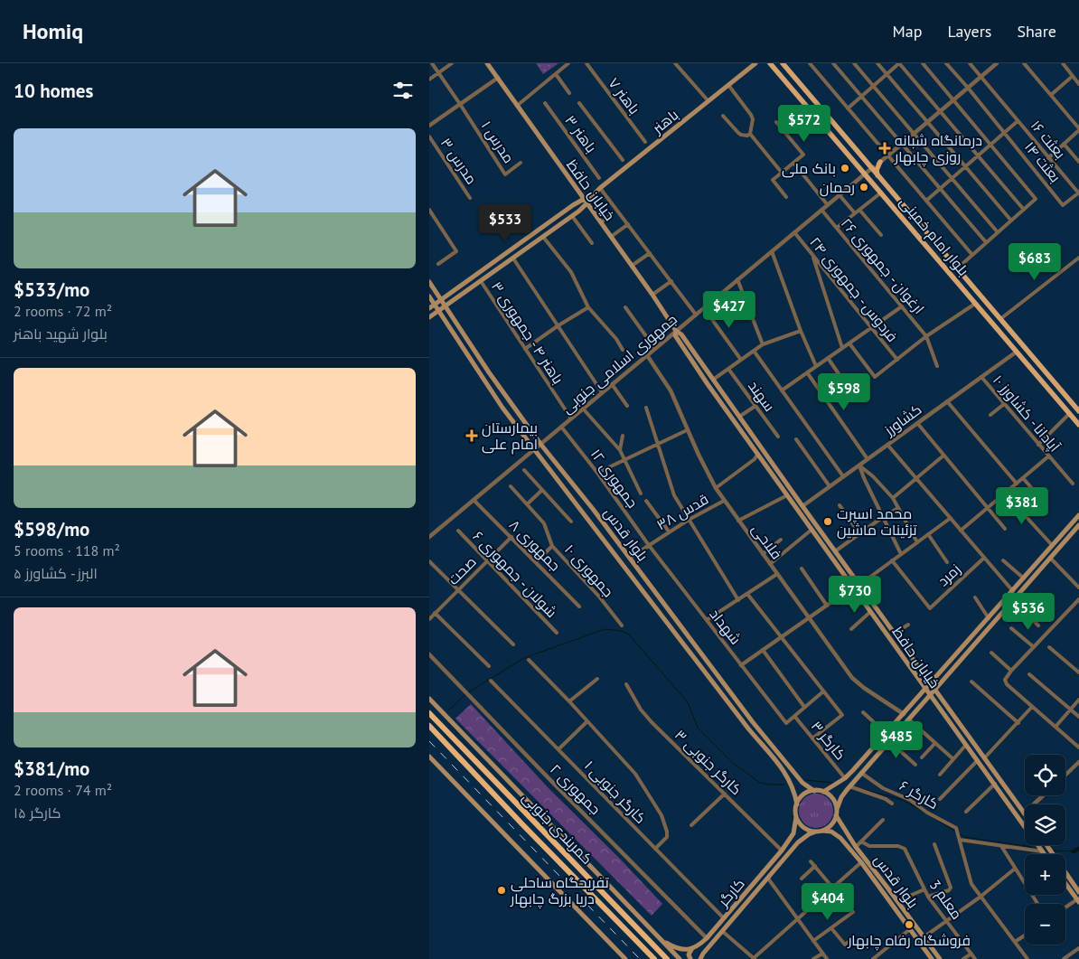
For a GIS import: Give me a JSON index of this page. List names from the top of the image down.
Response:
{
  "streets": {
    "highway": ["کمربندی جنوبی"],
    "main road": [
      "باهنر",
      "خیابان حافظ",
      "بلوار امام خمینی",
      "بلوار قدس",
      "کارگر"
    ],
    "street": [
      "باهنر ۷",
      "باهنر ۳",
      "بعثت ۱۶",
      "مدرس ۱",
      "مدرس ۳",
      "بعثت ۱۴",
      "ارغوان - جمهوری ۲۶",
      "فردوس - جمهوری ۲۴",
      "باهنر ۴ - جمهوری ۳",
      "جمهوری اسلامی جنوبی",
      "سهند",
      "آپادانا - کشاورز ۱۰",
      "کشاورز",
      "جمهوری ۱۲",
      "قدس ۳۸",
      "فلاحی",
      "جمهوری ۸",
      "صحت",
      "جمهوری ۱۰",
      "شولان - جمهوری ۶",
      "زمرد",
      "شهداد",
      "کارگر ۳",
      "کارگر جنوبی ۳",
      "جمهوری ۲",
      "کارگر جنوبی ۱",
      "کارگر ۶",
      "معلم 3"
    ]
  },
  "crossings": [
    ["بعثت ۱۶", "بعثت ۱۴"],
    ["بعثت ۱۶", "جمهوری اسلامی جنوبی"],
    ["بعثت ۱۴", "جمهوری اسلامی جنوبی"],
    ["خیابان حافظ", "جمهوری اسلامی جنوبی"],
    ["خیابان حافظ", "کشاورز"],
    ["بلوار امام خمینی", "جمهوری اسلامی جنوبی"],
    ["بلوار امام خمینی", "کشاورز"],
    ["ارغوان - جمهوری ۲۶", "جمهوری اسلامی جنوبی"],
    ["فردوس - جمهوری ۲۴", "جمهوری اسلامی جنوبی"],
    ["باهنر ۴ - جمهوری ۳", "جمهوری اسلامی جنوبی"],
    ["جمهوری اسلامی جنوبی", "جمهوری ۱۲"],
    ["جمهوری اسلامی جنوبی", "بلوار قدس"],
    ["جمهوری اسلامی جنوبی", "فلاحی"],
    ["جمهوری اسلامی جنوبی", "جمهوری ۸"],
    ["آپادانا - کشاورز ۱۰", "کشاورز"],
    ["جمهوری ۱۲", "قدس ۳۸"],
    ["جمهوری ۱۲", "شهداد"],
    ["قدس ۳۸", "بلوار قدس"],
    ["قدس ۳۸", "فلاحی"],
    ["قدس ۳۸", "شهداد"],
    ["بلوار قدس", "کارگر"],
    ["جمهوری ۸", "صحت"],
    ["صحت", "شولان - جمهوری ۶"],
    ["شهداد", "کارگر ۳"],
    ["کارگر جنوبی ۳", "کارگر"],
    ["جمهوری ۲", "کارگر"],
    ["کارگر جنوبی ۱", "کارگر"]
  ],
  "places": {
    "health": ["درمانگاه شبانه روزی چابهار", "بیمارستان امام علی"],
    "other": [
      "بانک ملی",
      "رحمان",
      "محمد اسپرت تزئینات ماشین",
      "تفریحگاه ساحلی دریا بزرگ چابهار",
      "فروشگاه رفاه چابهار"
    ]
  },
  "page": {
    "header": "Homiq",
    "nav": ["Map", "Layers", "Share"],
    "heading": "10 homes",
    "price": [
      "$572",
      "$533",
      "$683",
      "$427",
      "$598",
      "$381",
      "$730",
      "$536",
      "$485",
      "$404"
    ],
    "list": [
      {
        "name": "$533/mo",
        "note": "2 rooms · 72 m² · بلوار شهید باهنر"
      },
      {
        "name": "$598/mo",
        "note": "5 rooms · 118 m² · البرز - کشاورز ۵"
      },
      {
        "name": "$381/mo",
        "note": "2 rooms · 74 m² · کارگر ۱۵"
      }
    ],
    "map_buttons": ["+", "−"]
  }
}
